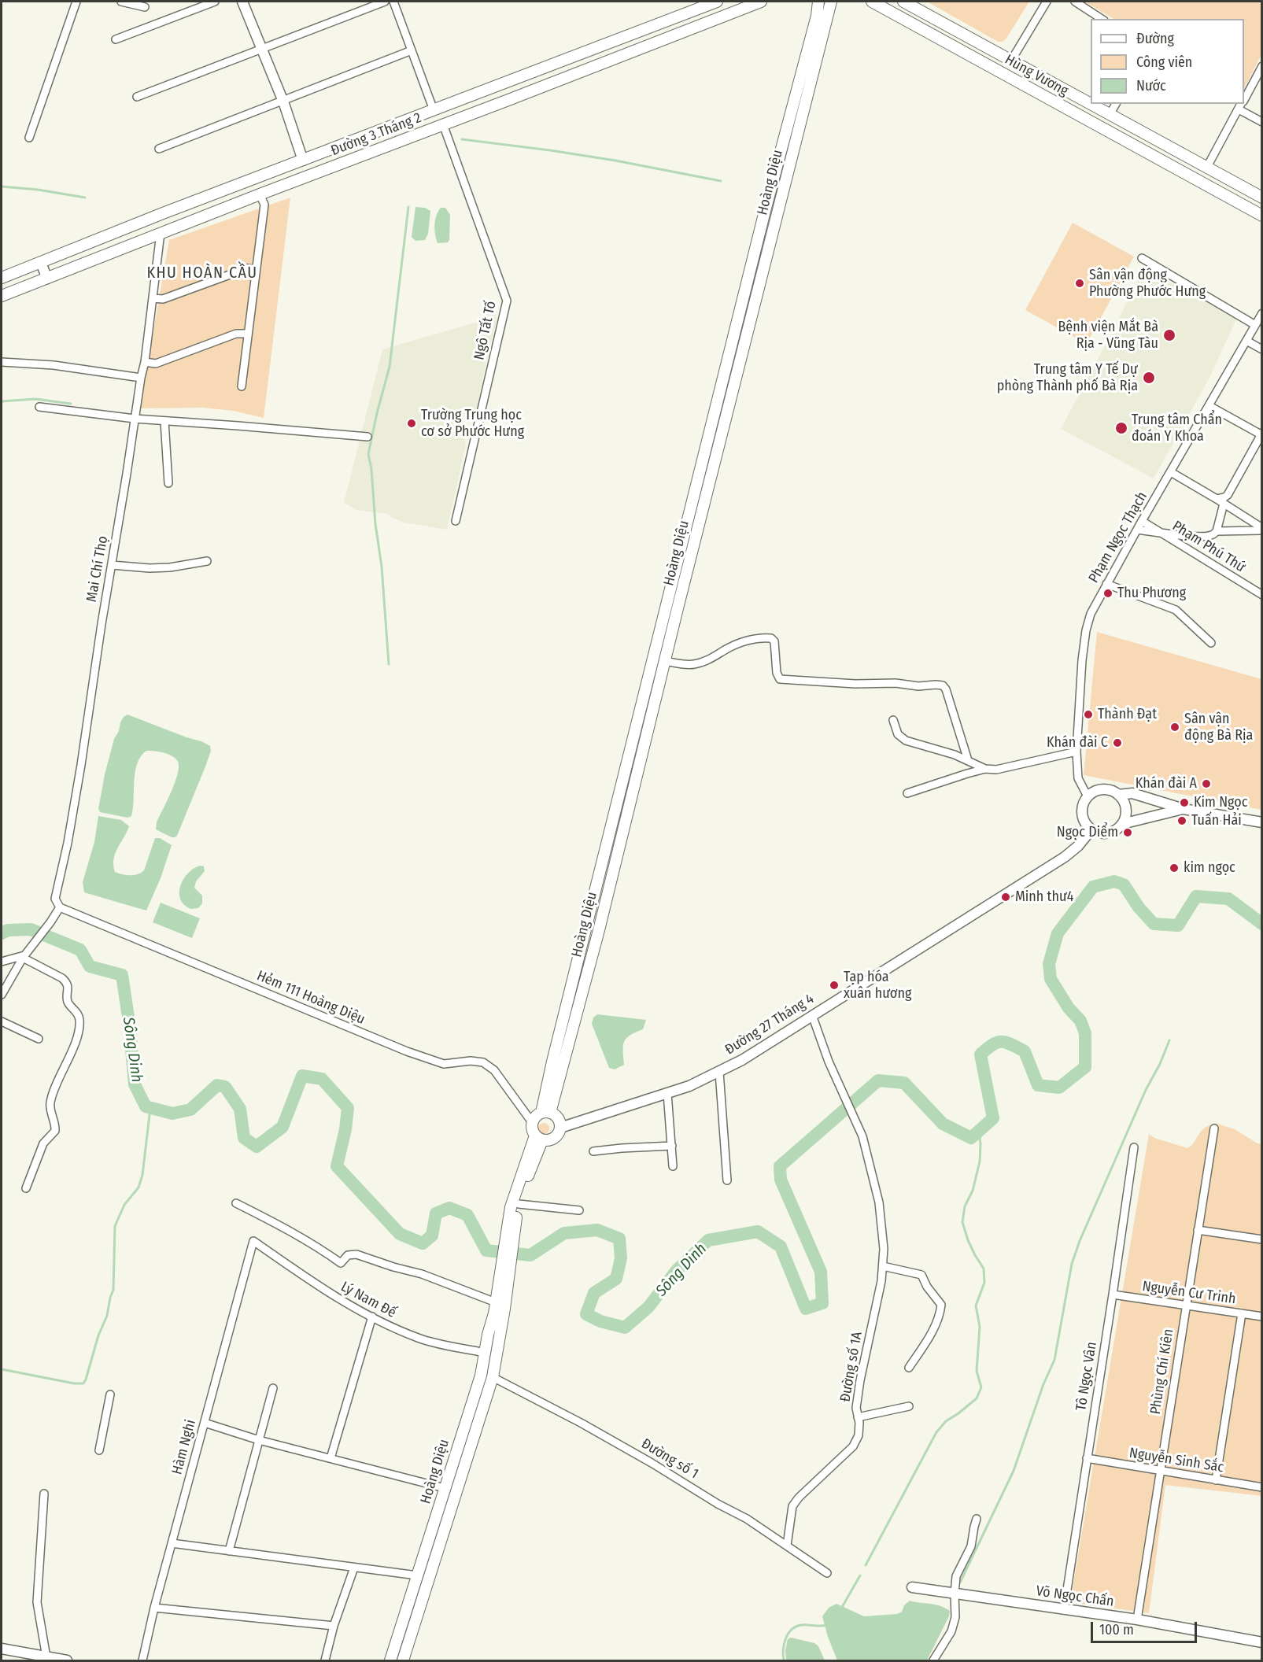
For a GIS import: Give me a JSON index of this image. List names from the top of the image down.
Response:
{
  "streets": {
    "main road": ["Hùng Vương", "Đường 3 Tháng 2", "Hoàng Diệu"],
    "street": [
      "Ngô Tất Tố",
      "Phạm Ngọc Thạch",
      "Phạm Phú Thứ",
      "Mai Chí Thọ",
      "Hẻm 111 Hoàng Diệu",
      "Đường 27 Tháng 4",
      "Nguyễn Cư Trinh",
      "Lý Nam Đế",
      "Đường số 1A",
      "Phùng Chí Kiên",
      "Tô Ngọc Vân",
      "Hàm Nghi",
      "Đường số 1",
      "Nguyễn Sinh Sắc",
      "Võ Ngọc Chấn"
    ]
  },
  "crossings": [
    ["Đường 3 Tháng 2", "Ngô Tất Tố"],
    ["Đường 3 Tháng 2", "Mai Chí Thọ"],
    ["Hoàng Diệu", "Hẻm 111 Hoàng Diệu"],
    ["Hoàng Diệu", "Đường 27 Tháng 4"],
    ["Hoàng Diệu", "Lý Nam Đế"],
    ["Hoàng Diệu", "Đường số 1"],
    ["Phạm Ngọc Thạch", "Phạm Phú Thứ"],
    ["Phạm Ngọc Thạch", "Đường 27 Tháng 4"],
    ["Mai Chí Thọ", "Hẻm 111 Hoàng Diệu"],
    ["Hẻm 111 Hoàng Diệu", "Đường 27 Tháng 4"],
    ["Đường 27 Tháng 4", "Đường số 1A"],
    ["Nguyễn Cư Trinh", "Phùng Chí Kiên"],
    ["Nguyễn Cư Trinh", "Tô Ngọc Vân"],
    ["Lý Nam Đế", "Hàm Nghi"],
    ["Đường số 1A", "Đường số 1"],
    ["Phùng Chí Kiên", "Nguyễn Sinh Sắc"],
    ["Phùng Chí Kiên", "Võ Ngọc Chấn"],
    ["Tô Ngọc Vân", "Nguyễn Sinh Sắc"],
    ["Tô Ngọc Vân", "Võ Ngọc Chấn"]
  ],
  "districts": ["KHU HOÀN CẦU"],
  "water": ["Sông Dinh"],
  "places": [
    "Sân vận động Phường Phước Hưng",
    "Bệnh viện Mắt Bà Rịa - Vũng Tàu",
    "Trung tâm Y Tế Dự phòng Thành phố Bà Rịa",
    "Trường Trung học cơ sở Phước Hưng",
    "Trung tâm Chẩn đoán Y Khoa",
    "Thu Phương",
    "Thành Đạt",
    "Sân vận động Bà Rịa",
    "Khán đài C",
    "Khán đài A",
    "Kim Ngọc",
    "Tuấn Hải",
    "Ngọc Diểm",
    "kim ngọc",
    "Minh thư4",
    "Tạp hóa xuân hương"
  ],
  "legend": ["Đường", "Công viên", "Nước"],
  "scale_bar": "100 m"
}
